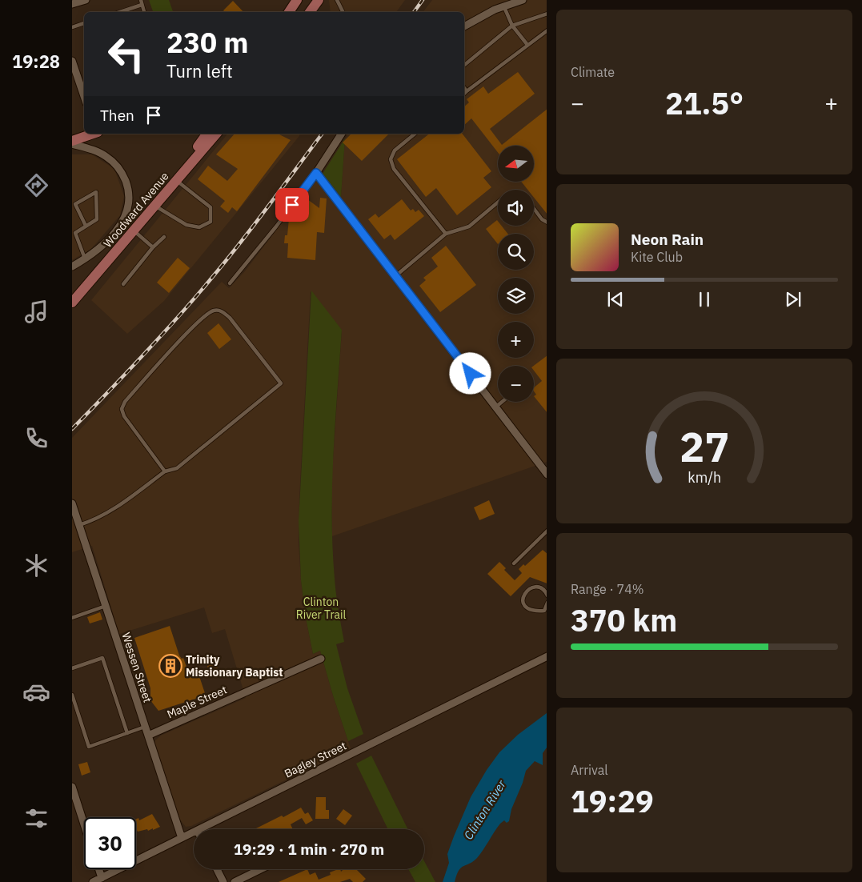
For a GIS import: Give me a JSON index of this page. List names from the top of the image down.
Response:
{
  "streets": {
    "main road": ["Woodward Avenue"],
    "street": ["Wessen Street", "Maple Street", "Bagley Street"]
  },
  "crossings": [
    ["Wessen Street", "Maple Street"],
    ["Wessen Street", "Bagley Street"]
  ],
  "water": ["Clinton River"],
  "parks": ["Clinton River Trail"],
  "places": {
    "building": ["Trinity Missionary Baptist"]
  },
  "north": "left",
  "page": {
    "tabs": "19:28",
    "tile": [
      "Climate",
      ["Range · 74%", "370 km"],
      ["Arrival", "19:29"]
    ],
    "turn": ["230 m", "Turn left"],
    "heat": ["−", "21.5°", "+"],
    "then": "Then",
    "map_buttons": ["+", "−"],
    "song": ["Neon Rain", "Kite Club"],
    "limit": "30",
    "trip": "19:29 · 1 min · 270 m",
    "gauge": ["27", "km/h"]
  }
}
